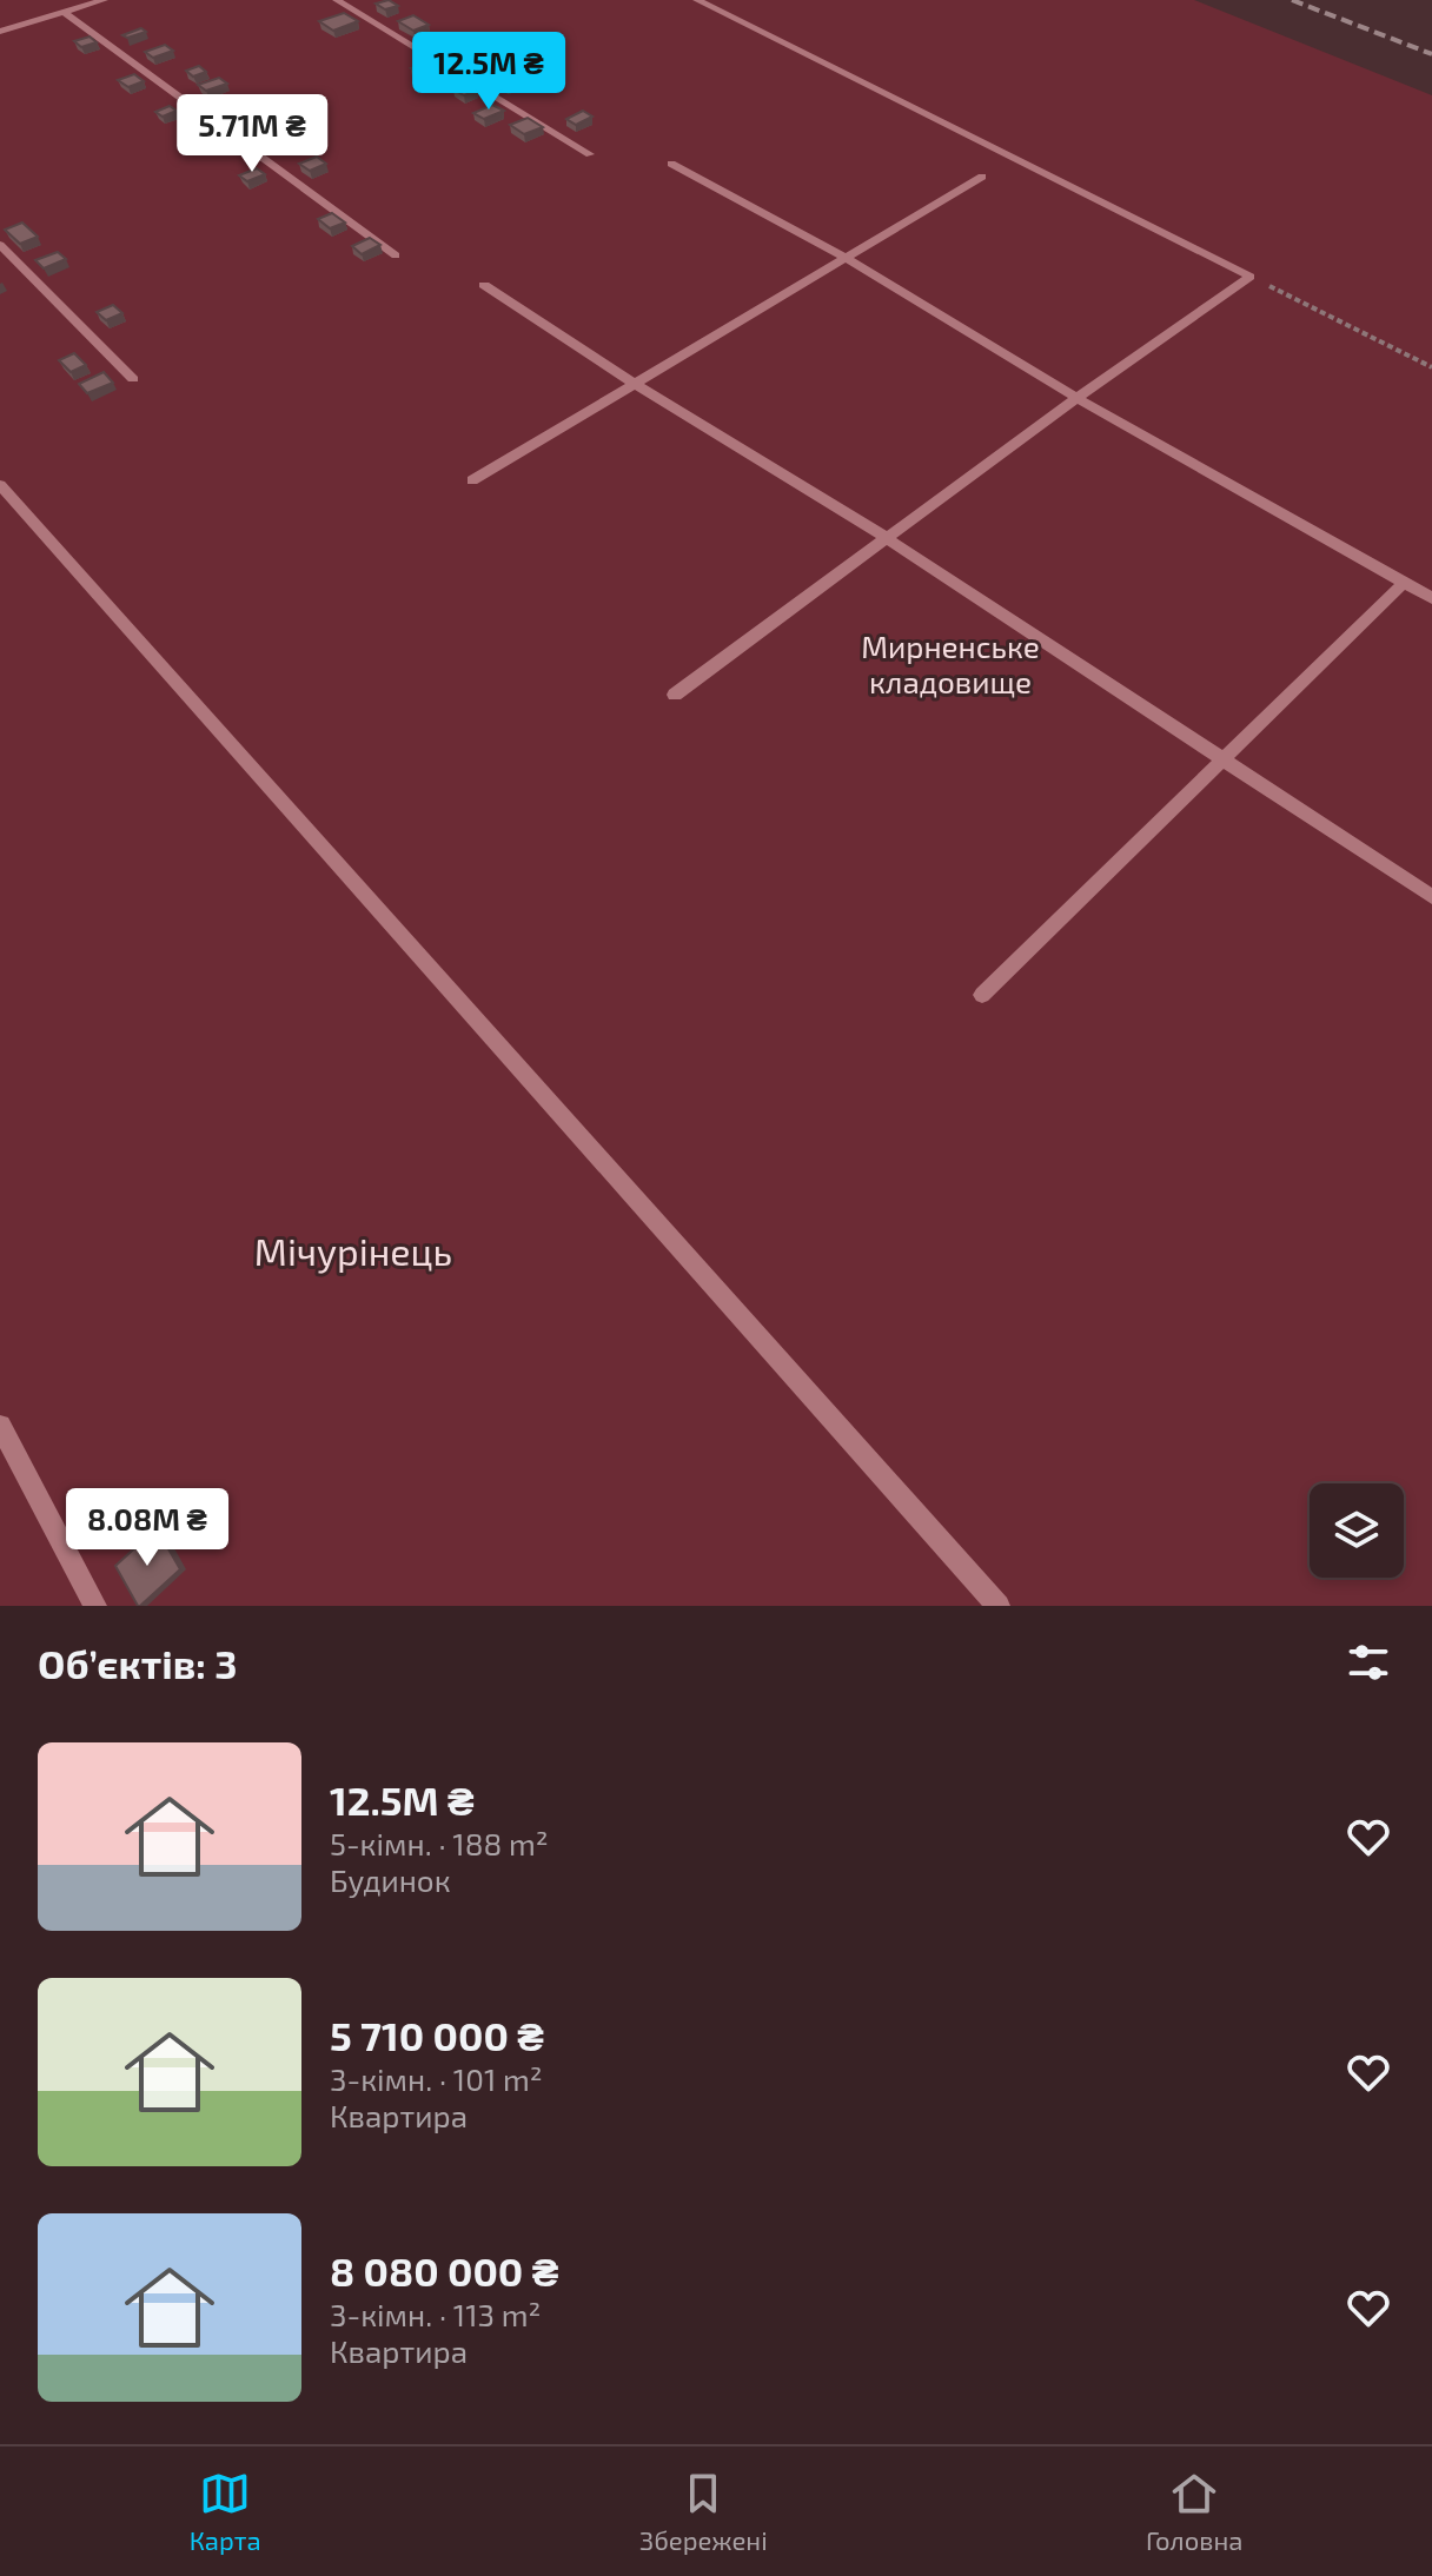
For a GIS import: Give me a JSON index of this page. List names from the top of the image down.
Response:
{
  "parks": ["Мирненське кладовище", "Мічурінець"],
  "page": {
    "price": ["12.5M ₴", "5.71M ₴", "8.08M ₴"],
    "heading": "Об’єктів: 3",
    "list": [
      {
        "name": "12.5M ₴",
        "note": "5-кімн. · 188 m² · Будинок"
      },
      {
        "name": "5 710 000 ₴",
        "note": "3-кімн. · 101 m² · Квартира"
      },
      {
        "name": "8 080 000 ₴",
        "note": "3-кімн. · 113 m² · Квартира"
      }
    ],
    "tabs": ["Карта", "Збережені", "Головна"]
  }
}
